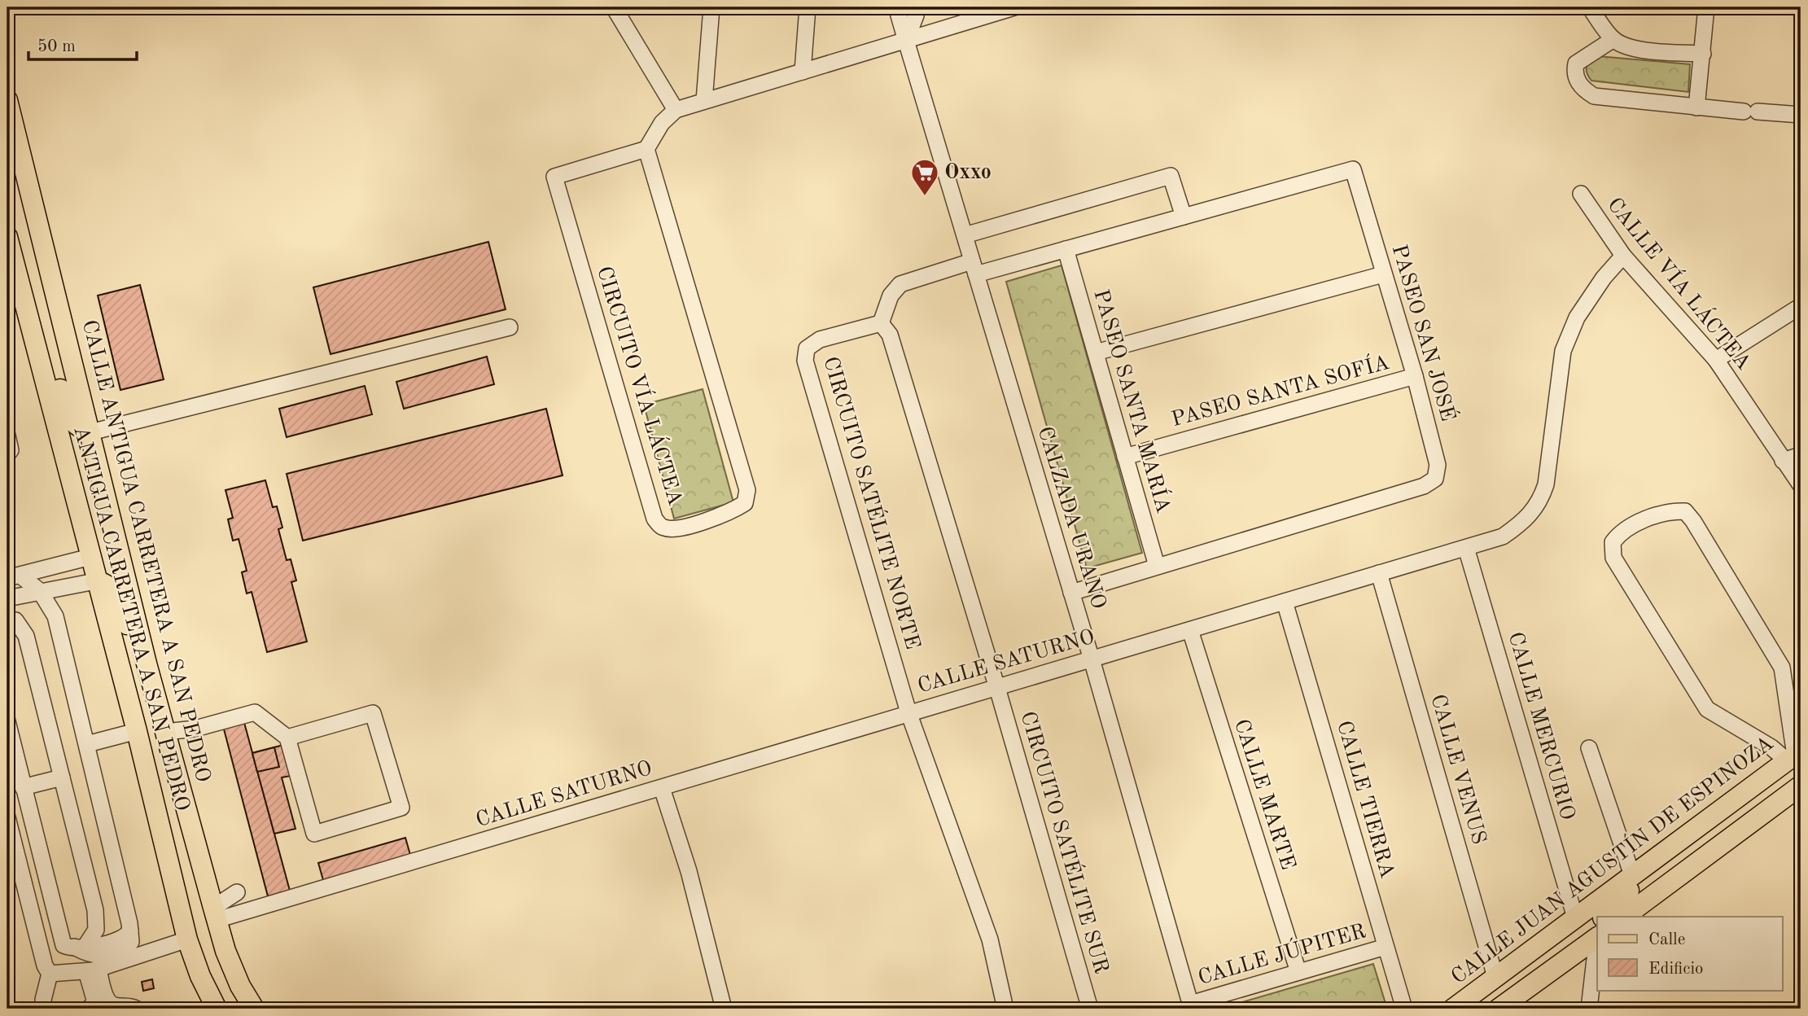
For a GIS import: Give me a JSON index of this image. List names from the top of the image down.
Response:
{
  "streets": {
    "main road": ["CALLE ANTIGUA CARRETERA A SAN PEDRO", "ANTIGUA CARRETERA A SAN PEDRO", "CALLE JUAN AGUSTÍN DE ESPINOZA"],
    "street": [
      "CALLE VÍA LÁCTEA",
      "PASEO SAN JOSÉ",
      "CIRCUITO VÍA LÁCTEA",
      "PASEO SANTA SOFÍA",
      "PASEO SANTA MARÍA",
      "CIRCUITO SATÉLITE NORTE",
      "CALZADA URANO",
      "CALLE SATURNO",
      "CALLE MERCURIO",
      "CALLE VENUS",
      "CALLE MARTE",
      "CALLE TIERRA",
      "CIRCUITO SATÉLITE SUR",
      "CALLE JÚPITER"
    ]
  },
  "crossings": [
    ["CALLE VÍA LÁCTEA", "CALLE SATURNO"],
    ["PASEO SAN JOSÉ", "PASEO SANTA SOFÍA"],
    ["PASEO SAN JOSÉ", "PASEO SANTA MARÍA"],
    ["PASEO SAN JOSÉ", "CALZADA URANO"],
    ["PASEO SANTA SOFÍA", "PASEO SANTA MARÍA"],
    ["CIRCUITO SATÉLITE NORTE", "CALLE SATURNO"],
    ["CALZADA URANO", "CALLE SATURNO"],
    ["CALZADA URANO", "CALLE JÚPITER"],
    ["CALLE ANTIGUA CARRETERA A SAN PEDRO", "CALLE SATURNO"],
    ["CALLE SATURNO", "CALLE MERCURIO"],
    ["CALLE SATURNO", "CALLE VENUS"],
    ["CALLE SATURNO", "CALLE MARTE"],
    ["CALLE SATURNO", "CALLE TIERRA"],
    ["CALLE SATURNO", "CIRCUITO SATÉLITE SUR"],
    ["CALLE MERCURIO", "CALLE JUAN AGUSTÍN DE ESPINOZA"],
    ["CALLE VENUS", "CALLE JUAN AGUSTÍN DE ESPINOZA"],
    ["CALLE MARTE", "CALLE JÚPITER"],
    ["CALLE TIERRA", "CALLE JÚPITER"]
  ],
  "places": {
    "supermarket": ["Oxxo"]
  },
  "legend": ["Calle", "Edificio"],
  "scale_bar": "50 m"
}
